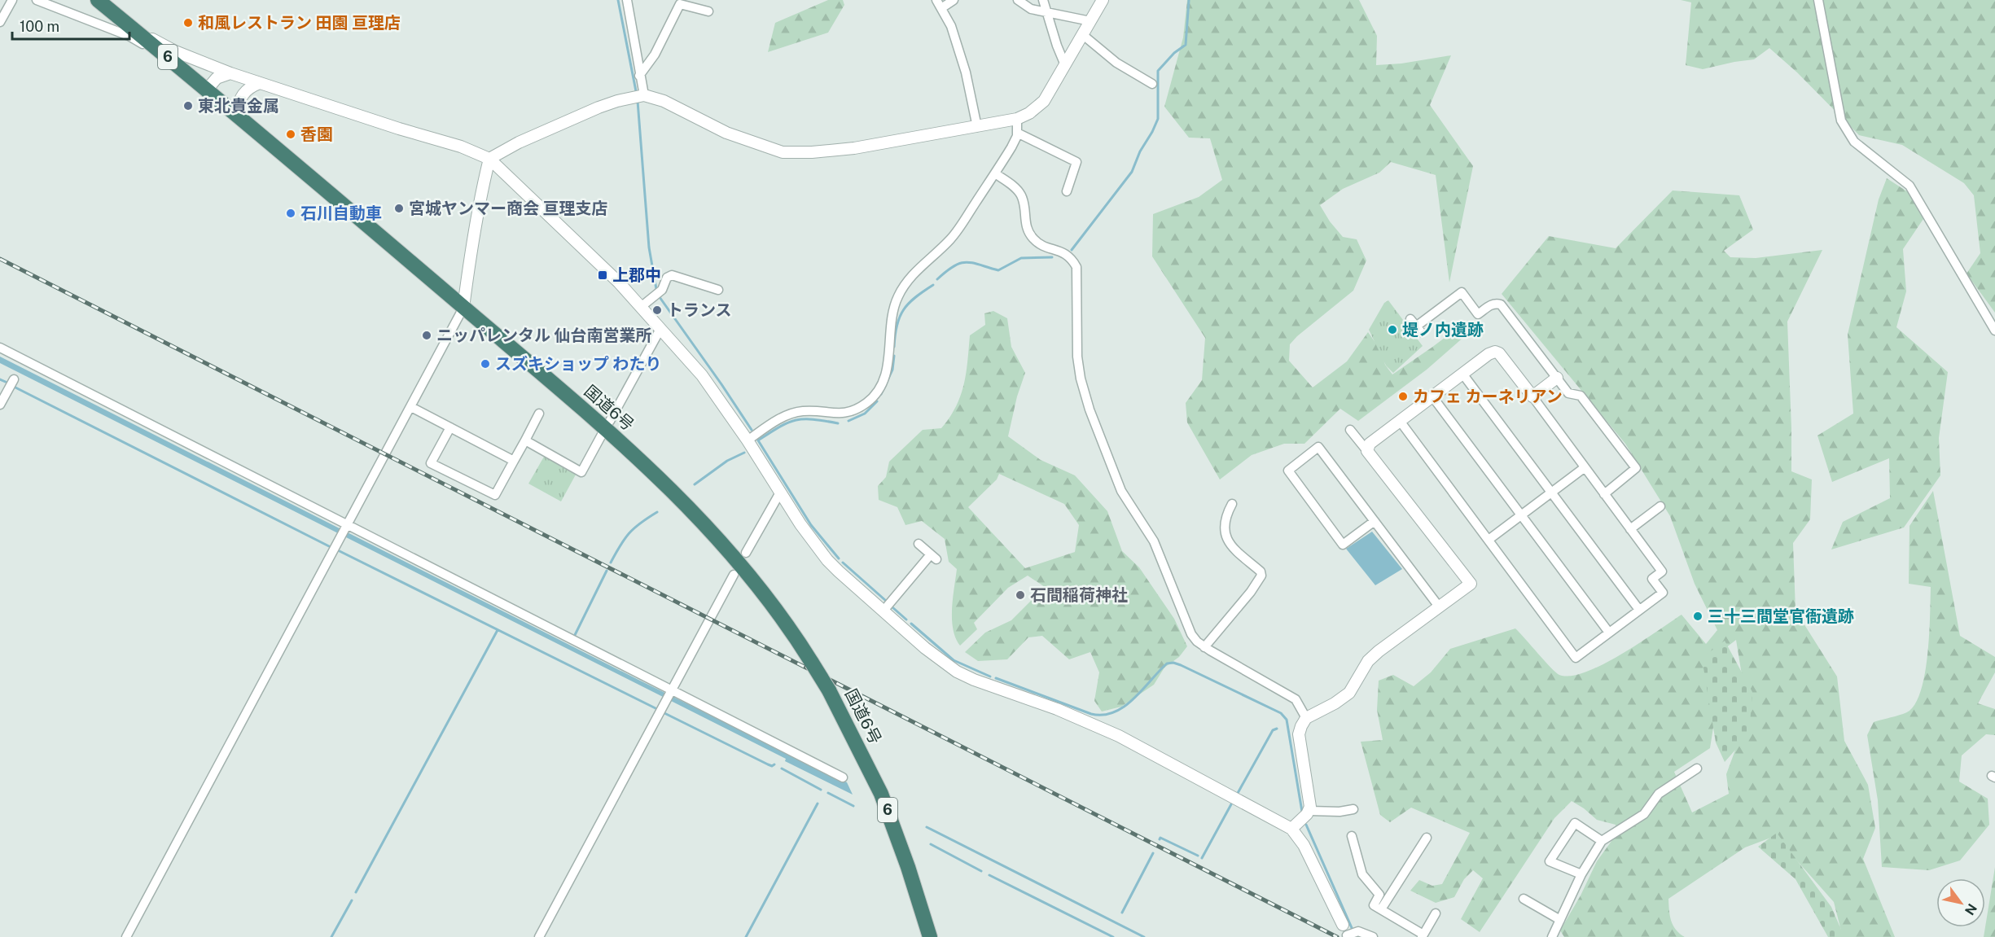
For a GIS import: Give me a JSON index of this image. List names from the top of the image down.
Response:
{
  "streets": {
    "highway": ["6", "国道6号"]
  },
  "places": {
    "other": [
      "和風レストラン 田園 亘理店",
      "東北貴金属",
      "香園",
      "宮城ヤンマー商会 亘理支店",
      "石川自動車",
      "トランス",
      "堤ノ内遺跡",
      "ニッパレンタル 仙台南営業所",
      "スズキショップ わたり",
      "カフェ カーネリアン",
      "石間稲荷神社",
      "三十三間堂官衙遺跡"
    ],
    "transit": ["上郡中"]
  },
  "scale_bar": "100 m",
  "north": "bottom right"
}
